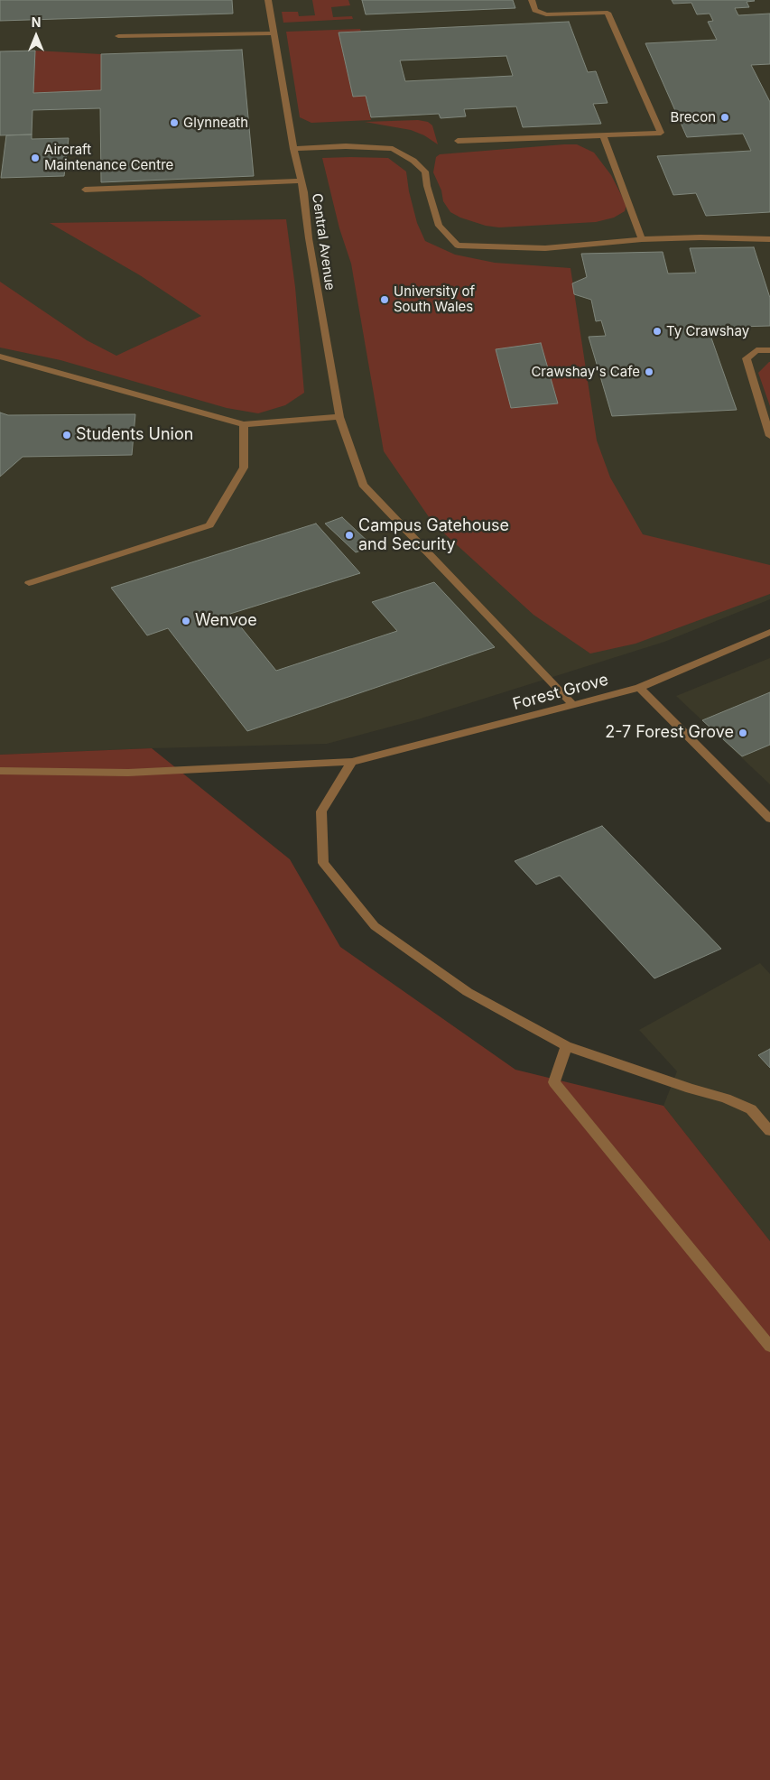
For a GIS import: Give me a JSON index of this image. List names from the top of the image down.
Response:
{
  "streets": {
    "street": ["Central Avenue", "Forest Grove"]
  },
  "crossings": [
    ["Central Avenue", "Forest Grove"]
  ],
  "places": [
    "Brecon",
    "Glynneath",
    "Aircraft Maintenance Centre",
    "University of South Wales",
    "Ty Crawshay",
    "Crawshay's Cafe",
    "Students Union",
    "Campus Gatehouse and Security",
    "Wenvoe",
    "2-7 Forest Grove"
  ],
  "north": "top"
}
